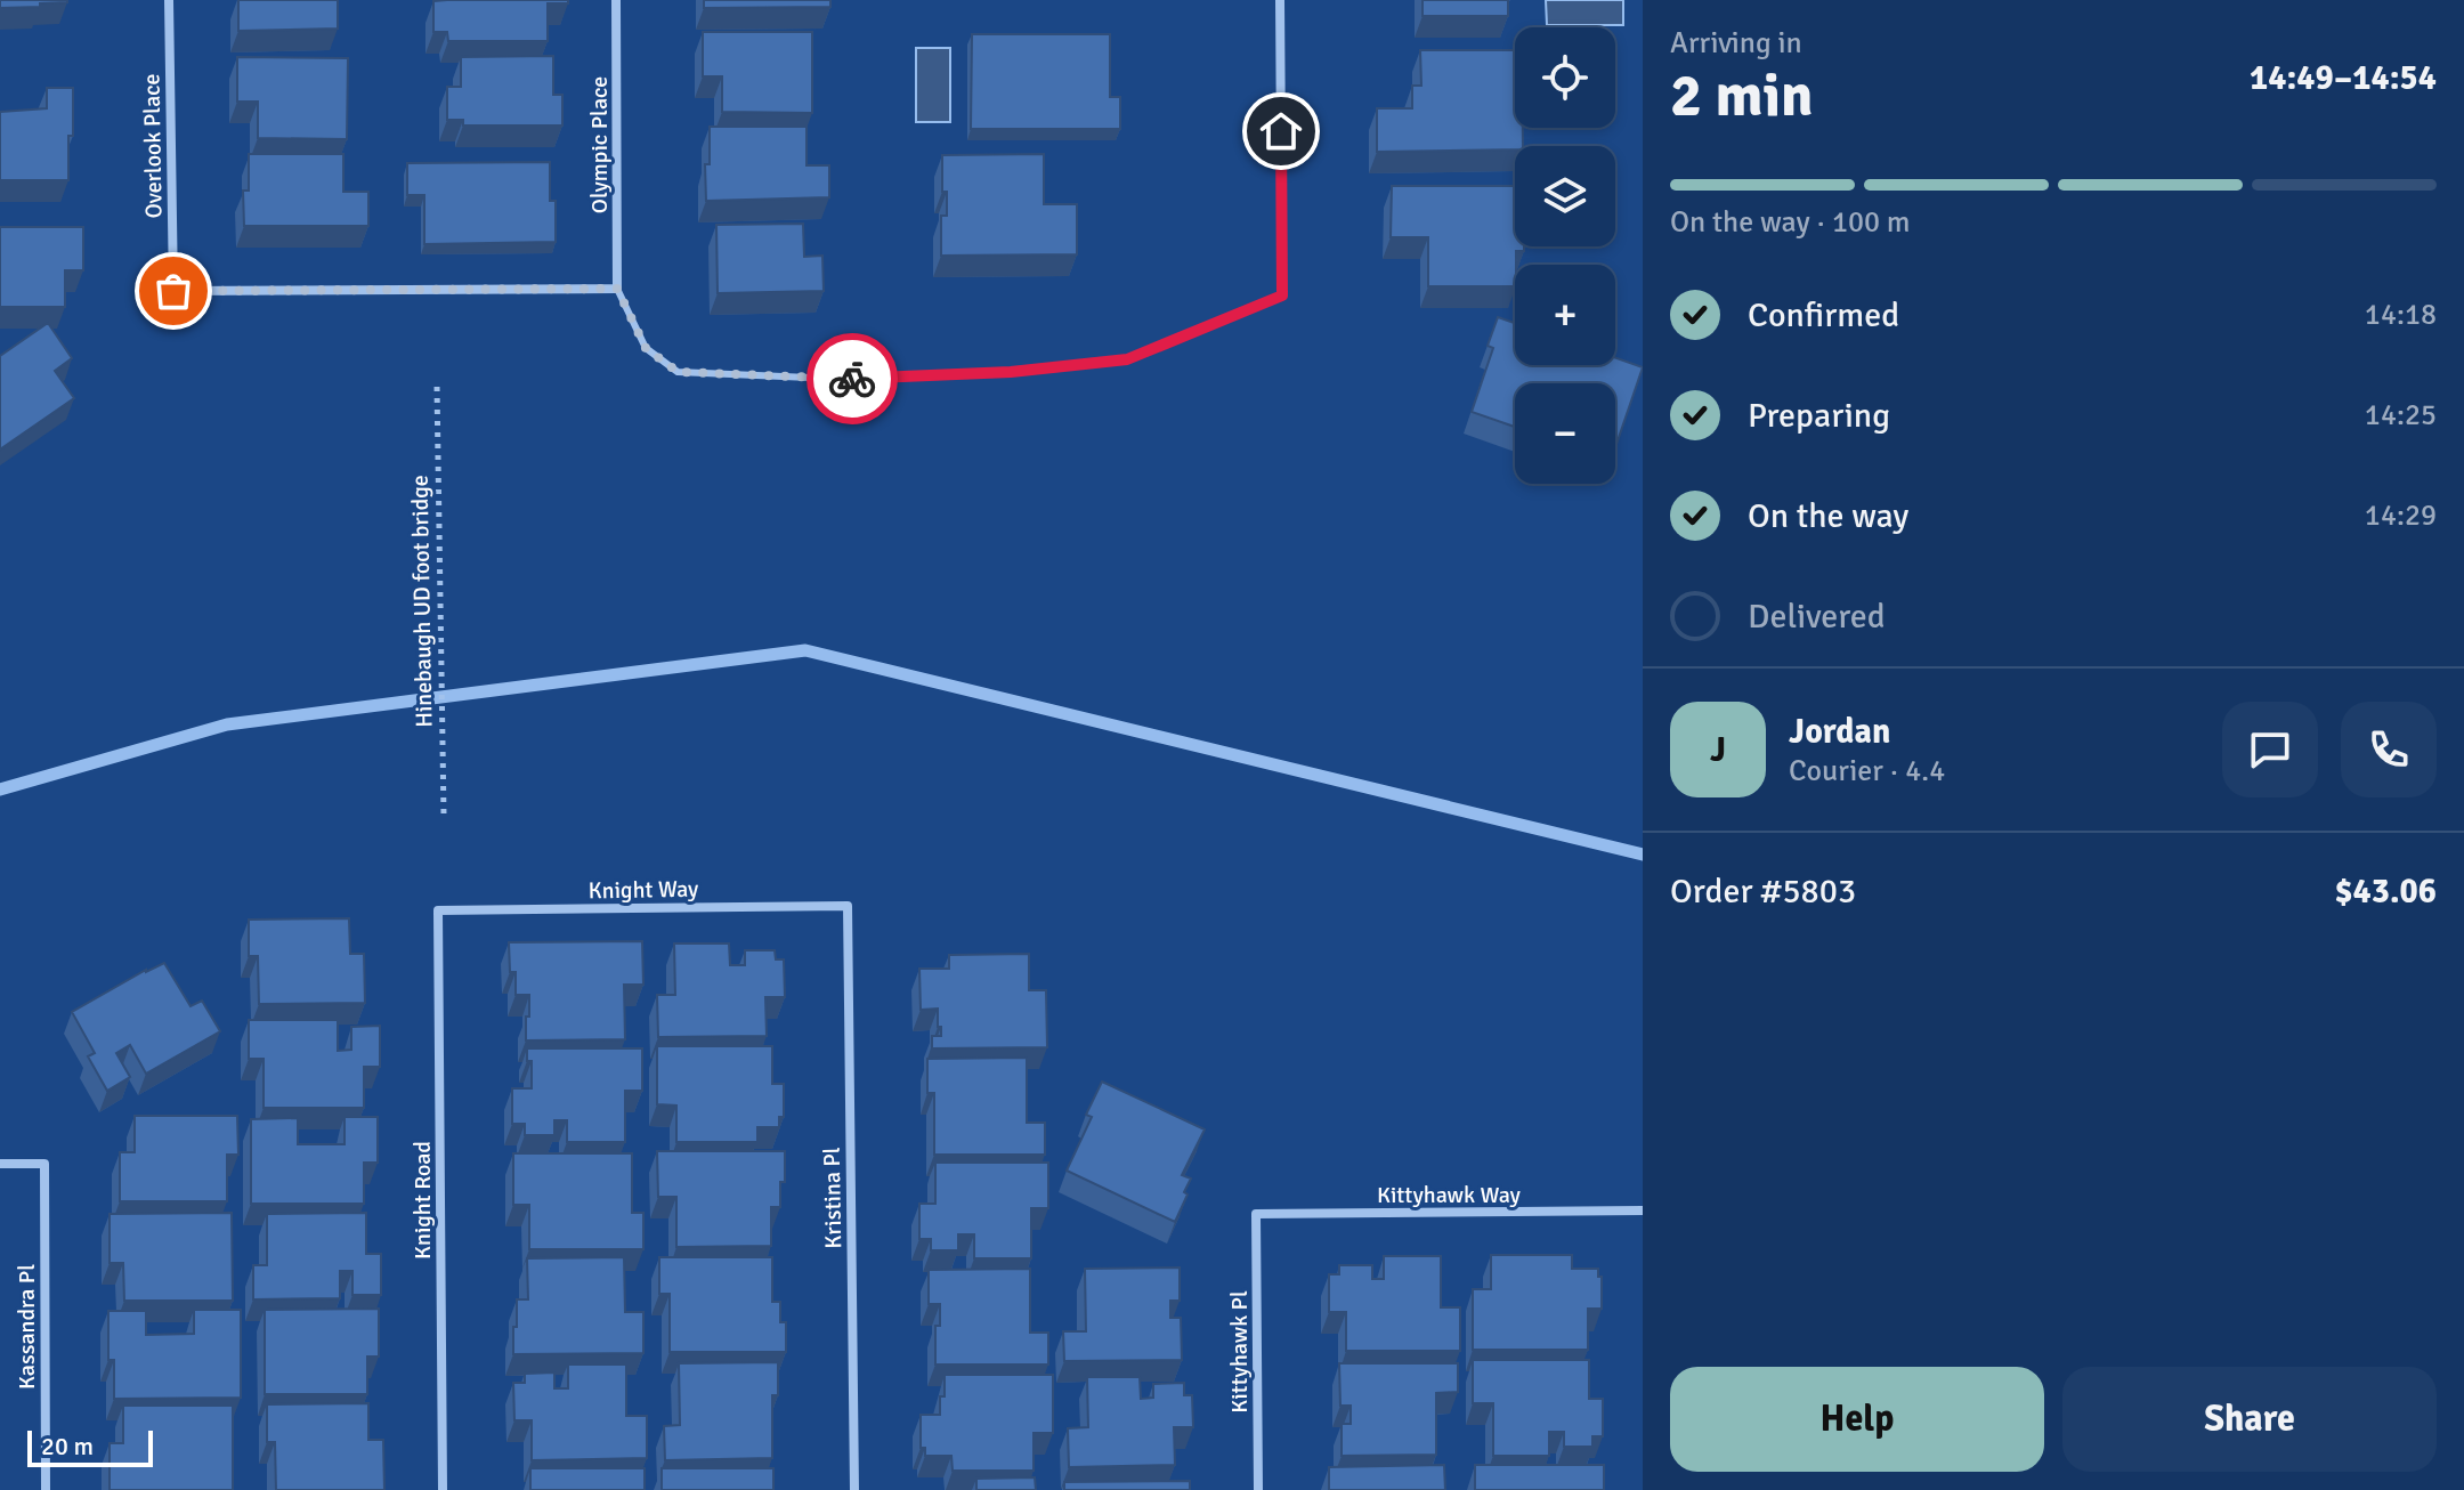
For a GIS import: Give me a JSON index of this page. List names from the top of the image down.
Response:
{
  "streets": {
    "street": [
      "Olympic Place",
      "Overlook Place",
      "Knight Way",
      "Kittyhawk Way",
      "Kristina Pl",
      "Knight Road",
      "Kassandra Pl",
      "Kittyhawk Pl"
    ],
    "path": ["Hinebaugh UD foot bridge"]
  },
  "crossings": [
    ["Olympic Place", "Overlook Place"],
    ["Knight Way", "Kristina Pl"],
    ["Knight Way", "Knight Road"],
    ["Kittyhawk Way", "Kittyhawk Pl"]
  ],
  "scale_bar": "20 m",
  "page": {
    "heading": ["2 min", "Arriving in", "14:49–14:54"],
    "panel": [
      "Jordan",
      "Courier · 4.4",
      "Order #5803",
      "$43.06"
    ],
    "map_buttons": ["+", "−"],
    "bar": "On the way · 100 m",
    "list": [
      ["Confirmed", "14:18"],
      ["Preparing", "14:25"],
      ["On the way", "14:29"],
      "Delivered"
    ],
    "round": "J",
    "buttons": ["Help", "Share"],
    "scale": "20 m"
  }
}
